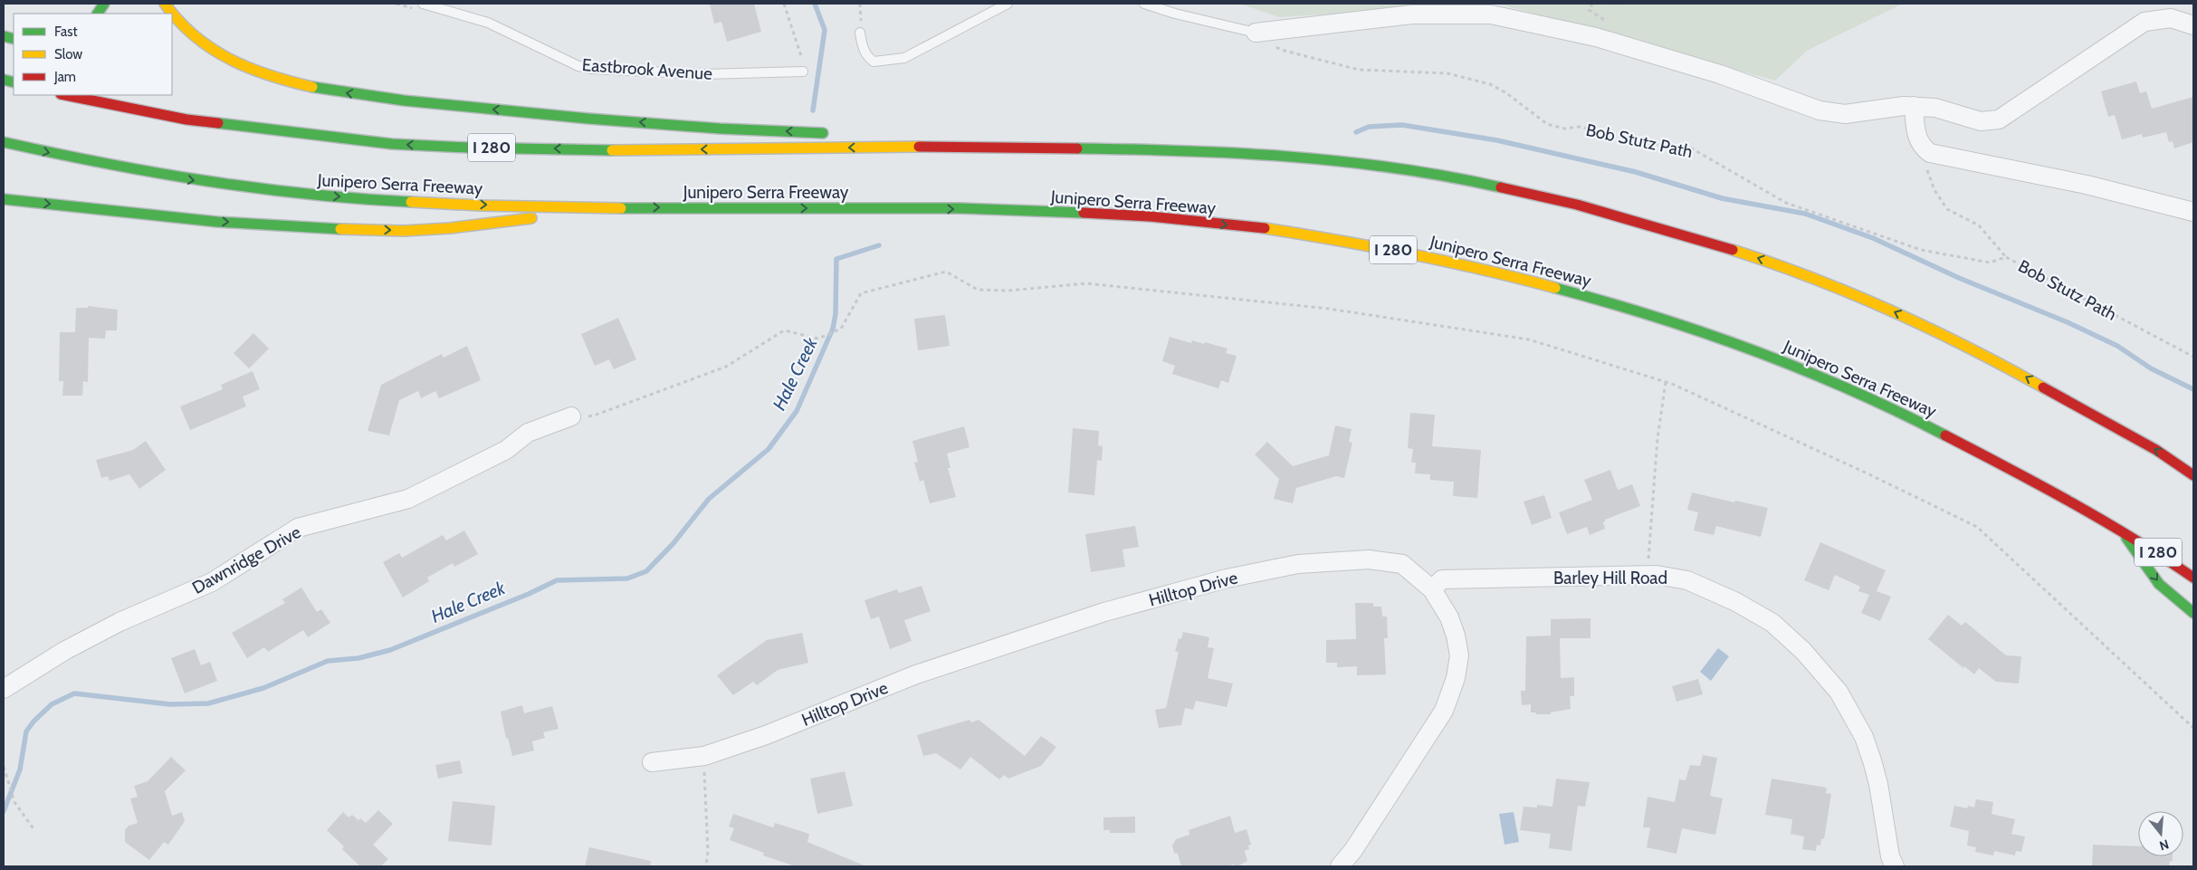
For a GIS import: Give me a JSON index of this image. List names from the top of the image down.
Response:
{
  "streets": {
    "highway": ["I 280", "Junipero Serra Freeway"],
    "street": ["Dawnridge Drive", "Barley Hill Road", "Hilltop Drive"],
    "lane": ["Eastbrook Avenue"],
    "path": ["Bob Stutz Path"]
  },
  "crossings": [
    ["Barley Hill Road", "Hilltop Drive"]
  ],
  "water": ["Hale Creek"],
  "legend": ["Fast", "Slow", "Jam"],
  "north": "bottom"
}
